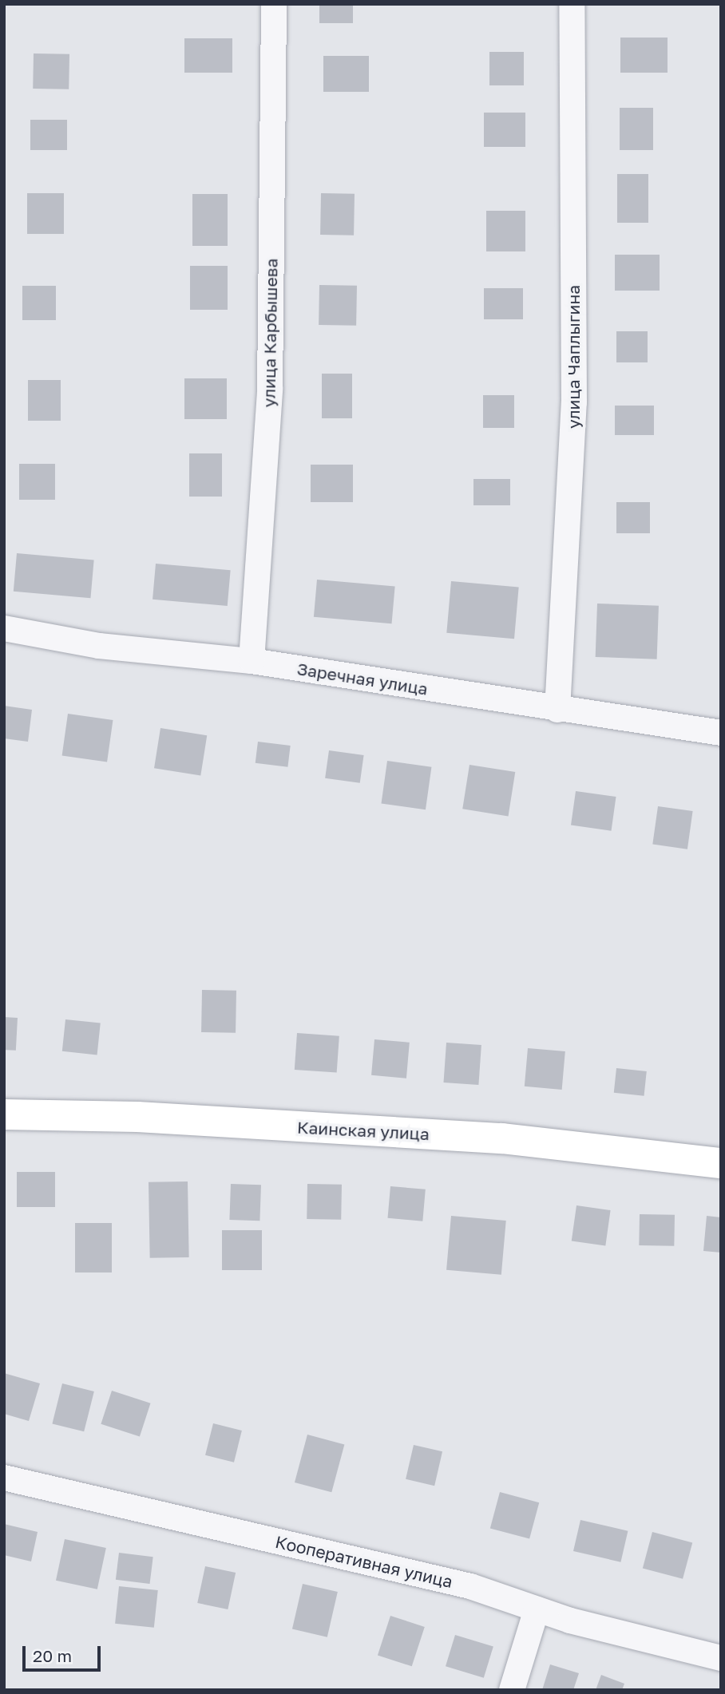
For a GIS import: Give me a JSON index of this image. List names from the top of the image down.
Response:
{
  "streets": {
    "main road": ["Каинская улица"],
    "street": [
      "улица Карбышева",
      "улица Чаплыгина",
      "Заречная улица",
      "Кооперативная улица"
    ]
  },
  "crossings": [
    ["улица Карбышева", "Заречная улица"],
    ["улица Чаплыгина", "Заречная улица"]
  ],
  "scale_bar": "20 m"
}
